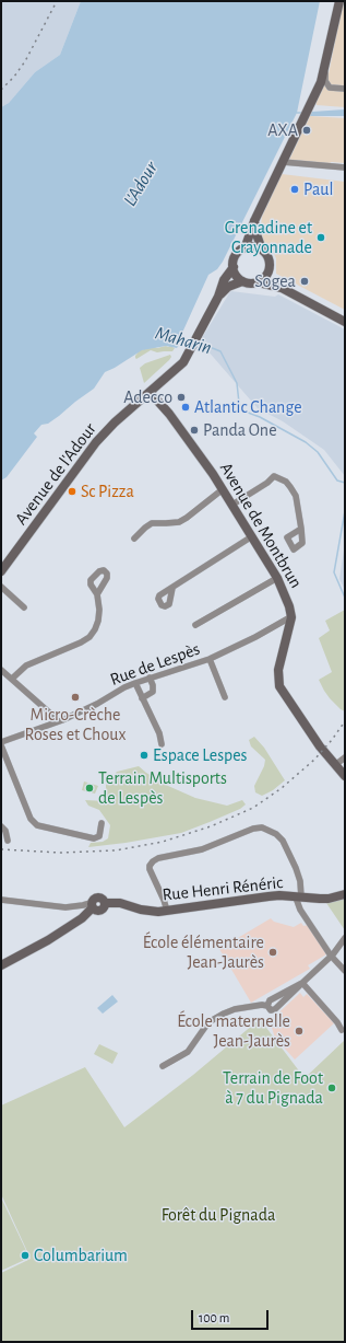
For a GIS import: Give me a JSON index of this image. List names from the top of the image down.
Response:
{
  "streets": {
    "main road": ["Avenue de l'Adour", "Avenue de Montbrun", "Rue Henri Rénéric"],
    "street": ["Rue de Lespès"]
  },
  "crossings": [
    ["Avenue de l'Adour", "Avenue de Montbrun"],
    ["Avenue de Montbrun", "Rue de Lespès"]
  ],
  "water": ["L'Adour", "Maharin"],
  "parks": ["Forêt du Pignada"],
  "places": [
    "AXA",
    "Paul",
    "Grenadine et Crayonnade",
    "Sogea",
    "Adecco",
    "Atlantic Change",
    "Panda One",
    "Sc Pizza",
    "Micro-Crèche Roses et Choux",
    "Espace Lespes",
    "Terrain Multisports de Lespès",
    "École élémentaire Jean-Jaurès",
    "École maternelle Jean-Jaurès",
    "Terrain de Foot à 7 du Pignada",
    "Columbarium"
  ],
  "scale_bar": "100 m"
}
